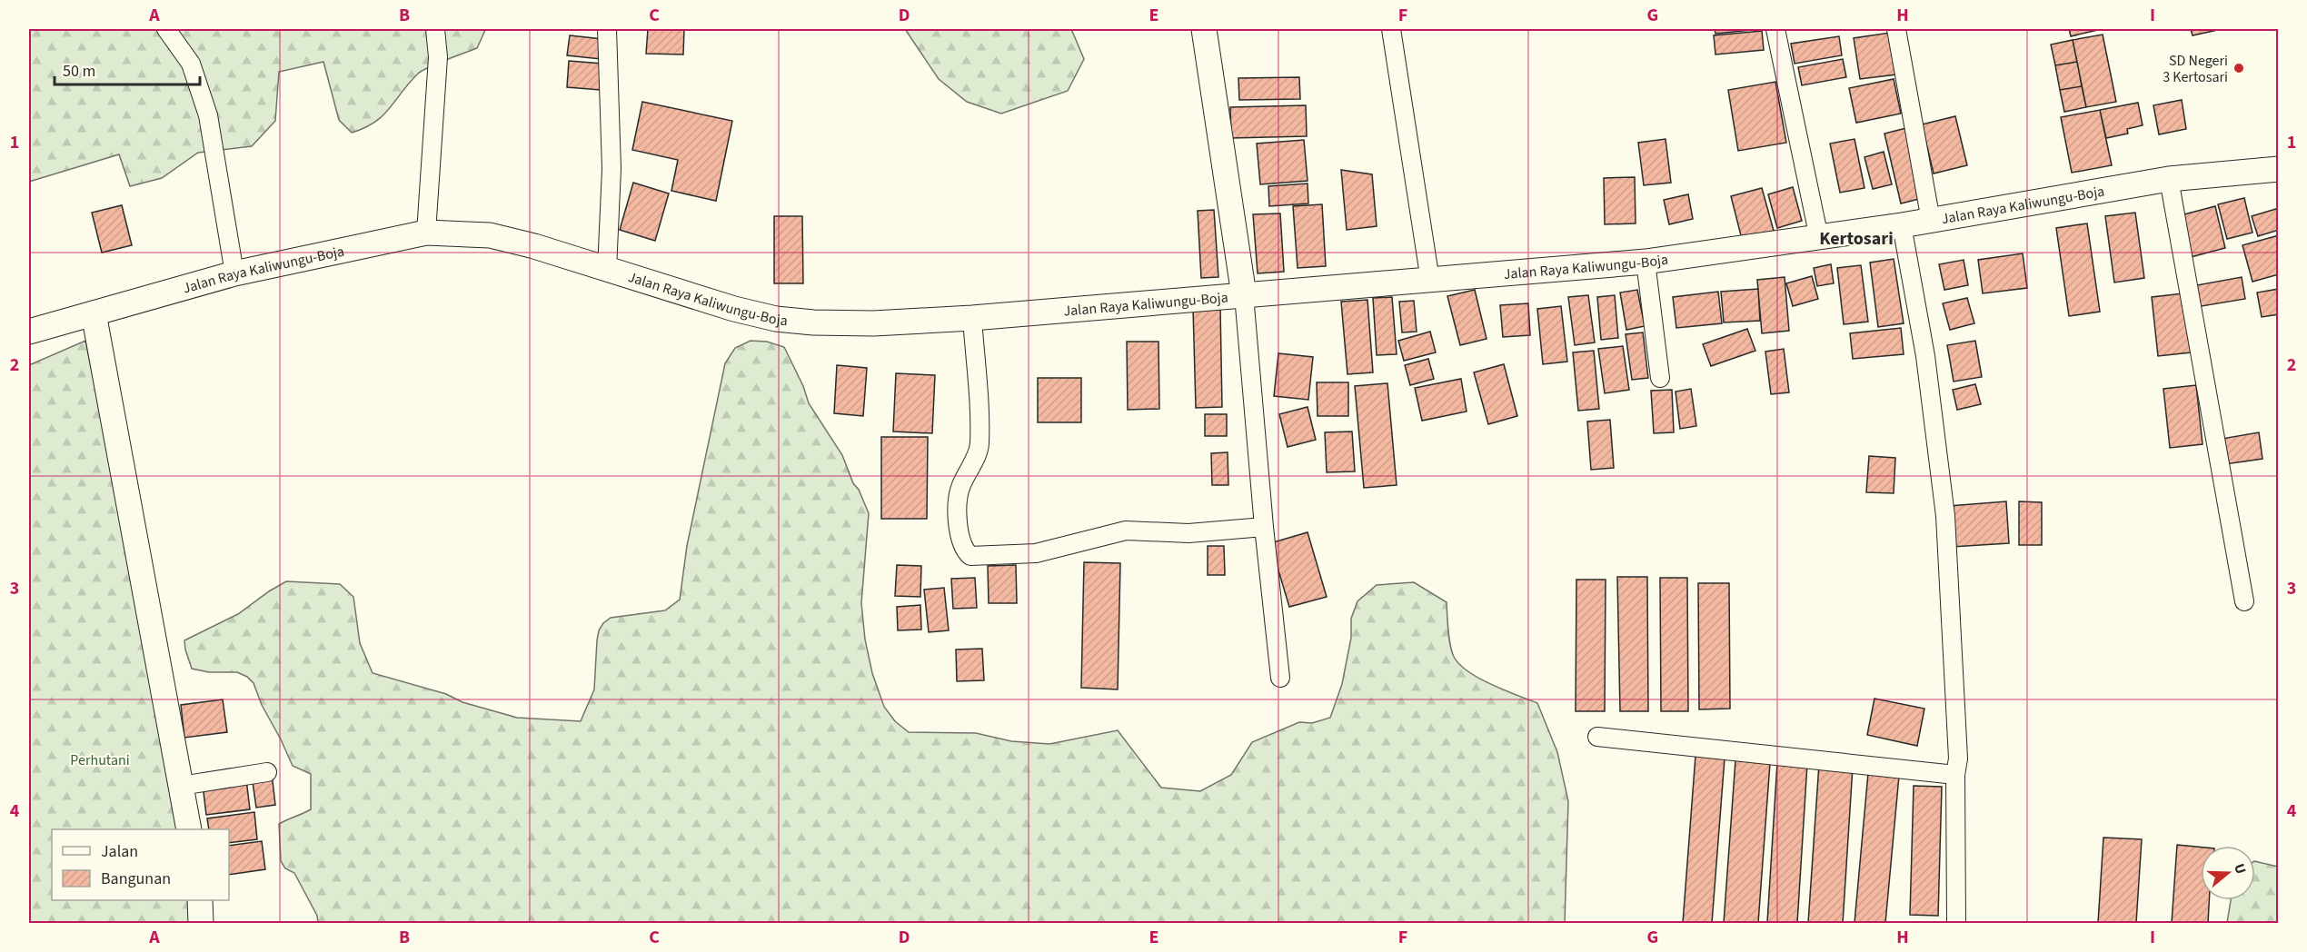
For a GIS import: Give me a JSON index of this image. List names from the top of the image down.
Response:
{
  "streets": {
    "main road": ["Jalan Raya Kaliwungu-Boja"]
  },
  "districts": ["Kertosari"],
  "parks": ["Perhutani"],
  "places": ["SD Negeri 3 Kertosari"],
  "legend": ["Jalan", "Bangunan"],
  "scale_bar": "50 m",
  "north": "right",
  "grid": {
    "columns": [
      "A",
      "B",
      "C",
      "D",
      "E",
      "F",
      "G",
      "H",
      "I"
    ],
    "rows": [
      "1",
      "2",
      "3",
      "4"
    ]
  }
}
